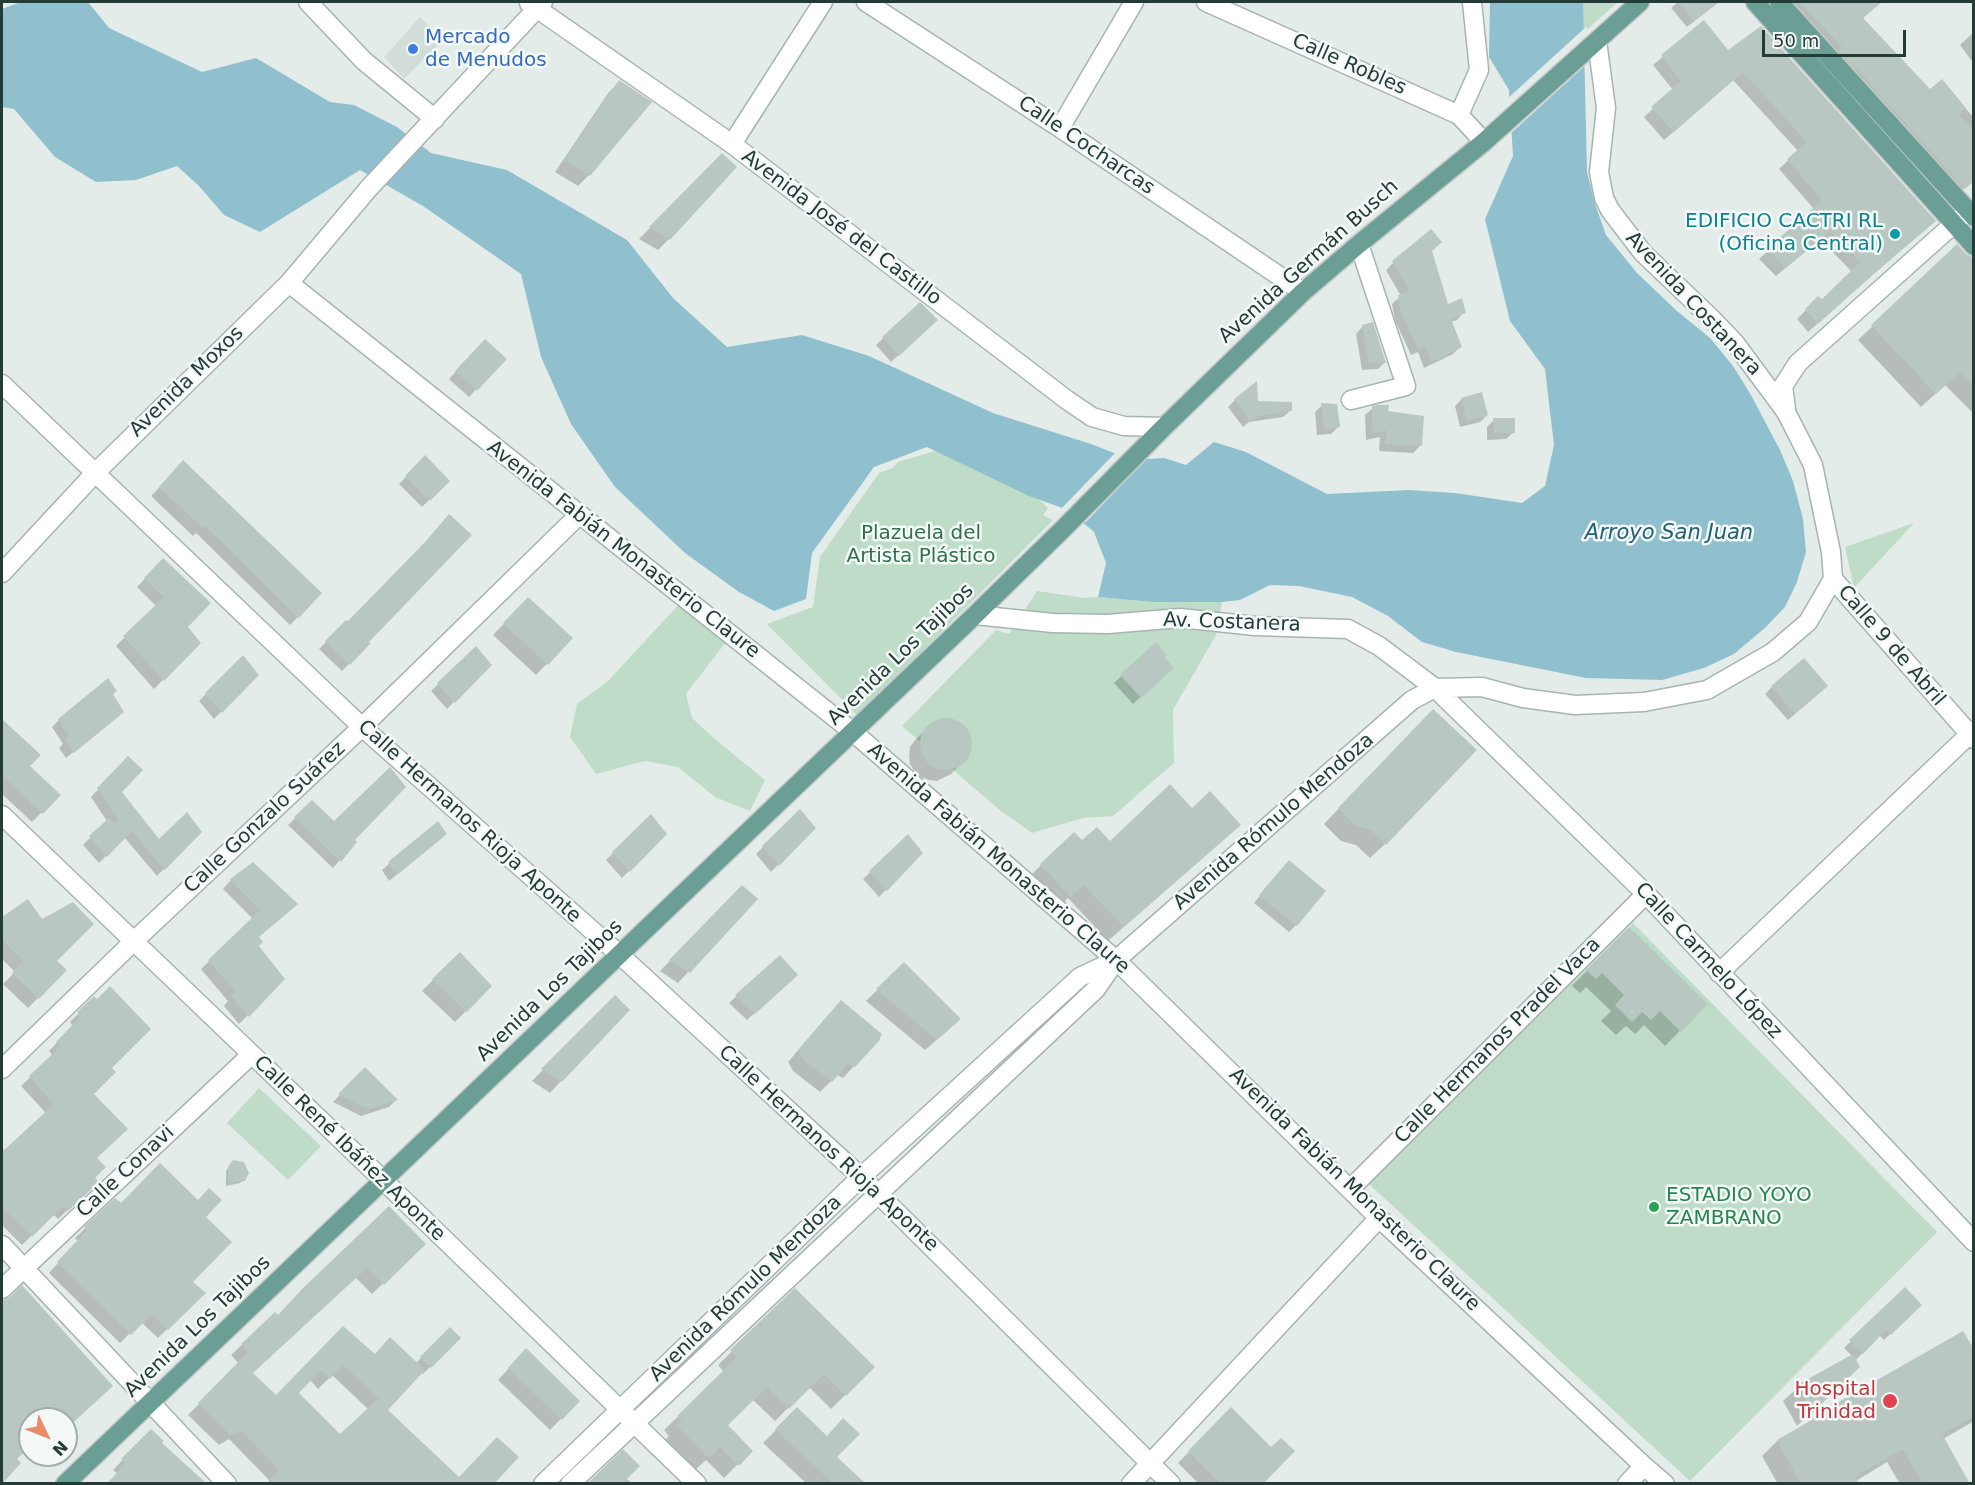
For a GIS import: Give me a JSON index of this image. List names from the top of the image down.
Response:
{
  "streets": {
    "main road": ["Avenida Germán Busch", "Avenida Los Tajibos"],
    "street": [
      "Calle Robles",
      "Calle Cocharcas",
      "Avenida José del Castillo",
      "Avenida Costanera",
      "Avenida Moxos",
      "Avenida Fabián Monasterio Claure",
      "Av. Costanera",
      "Calle 9 de Abril",
      "Calle Gonzalo Suárez",
      "Calle Hermanos Rioja Aponte",
      "Avenida Rómulo Mendoza",
      "Calle Carmelo López",
      "Calle Hermanos Pradel Vaca",
      "Calle René Ibáñez Aponte",
      "Calle Conavi"
    ]
  },
  "crossings": [
    ["Calle Robles", "Avenida Germán Busch"],
    ["Calle Cocharcas", "Avenida Germán Busch"],
    ["Avenida José del Castillo", "Avenida Germán Busch"],
    ["Avenida Germán Busch", "Avenida Costanera"],
    ["Avenida Germán Busch", "Avenida Los Tajibos"],
    ["Avenida Costanera", "Calle 9 de Abril"],
    ["Avenida Moxos", "Avenida Fabián Monasterio Claure"],
    ["Avenida Moxos", "Calle Hermanos Rioja Aponte"],
    ["Avenida Fabián Monasterio Claure", "Avenida Los Tajibos"],
    ["Avenida Fabián Monasterio Claure", "Calle Gonzalo Suárez"],
    ["Avenida Fabián Monasterio Claure", "Avenida Rómulo Mendoza"],
    ["Avenida Fabián Monasterio Claure", "Calle Hermanos Pradel Vaca"],
    ["Av. Costanera", "Avenida Los Tajibos"],
    ["Av. Costanera", "Avenida Rómulo Mendoza"],
    ["Av. Costanera", "Calle Carmelo López"],
    ["Avenida Los Tajibos", "Calle Hermanos Rioja Aponte"],
    ["Avenida Los Tajibos", "Calle René Ibáñez Aponte"],
    ["Calle Gonzalo Suárez", "Calle Hermanos Rioja Aponte"],
    ["Calle Gonzalo Suárez", "Calle René Ibáñez Aponte"],
    ["Calle Hermanos Rioja Aponte", "Avenida Rómulo Mendoza"],
    ["Avenida Rómulo Mendoza", "Calle Carmelo López"],
    ["Avenida Rómulo Mendoza", "Calle René Ibáñez Aponte"],
    ["Calle Carmelo López", "Calle Hermanos Pradel Vaca"],
    ["Calle René Ibáñez Aponte", "Calle Conavi"]
  ],
  "water": ["Arroyo San Juan"],
  "parks": ["Plazuela del Artista Plástico"],
  "places": [
    "Mercado de Menudos",
    "EDIFICIO CACTRI RL (Oficina Central)",
    "ESTADIO YOYO ZAMBRANO",
    "Hospital Trinidad"
  ],
  "scale_bar": "50 m",
  "north": "bottom right"
}
